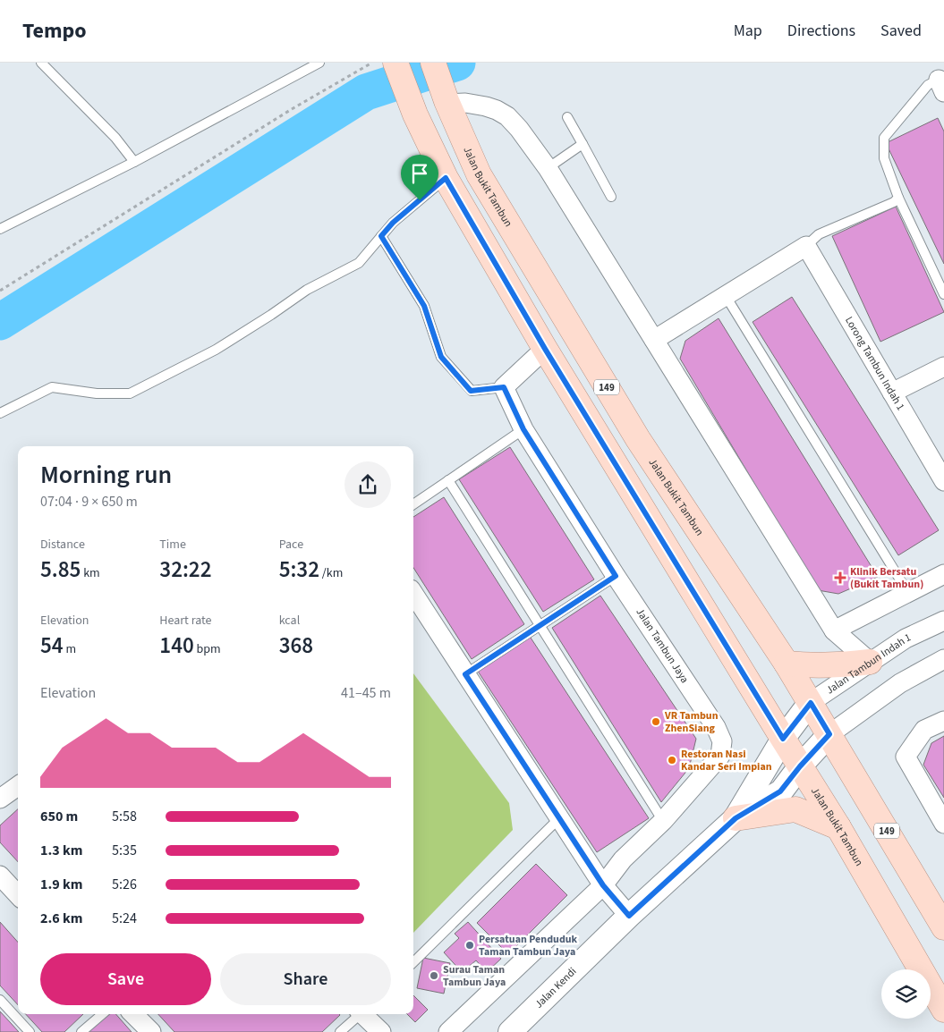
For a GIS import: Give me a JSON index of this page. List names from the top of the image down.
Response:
{
  "streets": {
    "main road": ["Jalan Bukit Tambun", "149"],
    "street": [
      "Lorong Tambun Indah 1",
      "Jalan Tambun Jaya",
      "Jalan Tambun Indah 1",
      "Jalan Kendi"
    ]
  },
  "crossings": [
    ["Jalan Bukit Tambun", "Jalan Tambun Indah 1"],
    ["Jalan Bukit Tambun", "Jalan Kendi"],
    ["Jalan Tambun Indah 1", "Jalan Kendi"]
  ],
  "places": {
    "health": ["Klinik Bersatu (Bukit Tambun)"],
    "other": [
      "VR Tambun ZhenSiang",
      "Restoran Nasi Kandar Seri Impian",
      "Persatuan Penduduk Taman Tambun Jaya",
      "Surau Taman Tambun Jaya"
    ]
  },
  "page": {
    "header": "Tempo",
    "nav": ["Map", "Directions", "Saved"],
    "heading": ["Morning run", "07:04 · 9 × 650 m"],
    "stats": [
      ["Distance", "5.85 km"],
      ["Time", "32:22"],
      ["Pace", "5:32 /km"],
      ["Elevation", "54 m"],
      ["Heart rate", "140 bpm"],
      ["kcal", "368"]
    ],
    "chart": ["Elevation", "41–45 m"],
    "list": [
      {
        "name": "650 m",
        "note": "5:58"
      },
      {
        "name": "1.3 km",
        "note": "5:35"
      },
      {
        "name": "1.9 km",
        "note": "5:26"
      },
      {
        "name": "2.6 km",
        "note": "5:24"
      }
    ],
    "buttons": ["Save", "Share"]
  }
}
